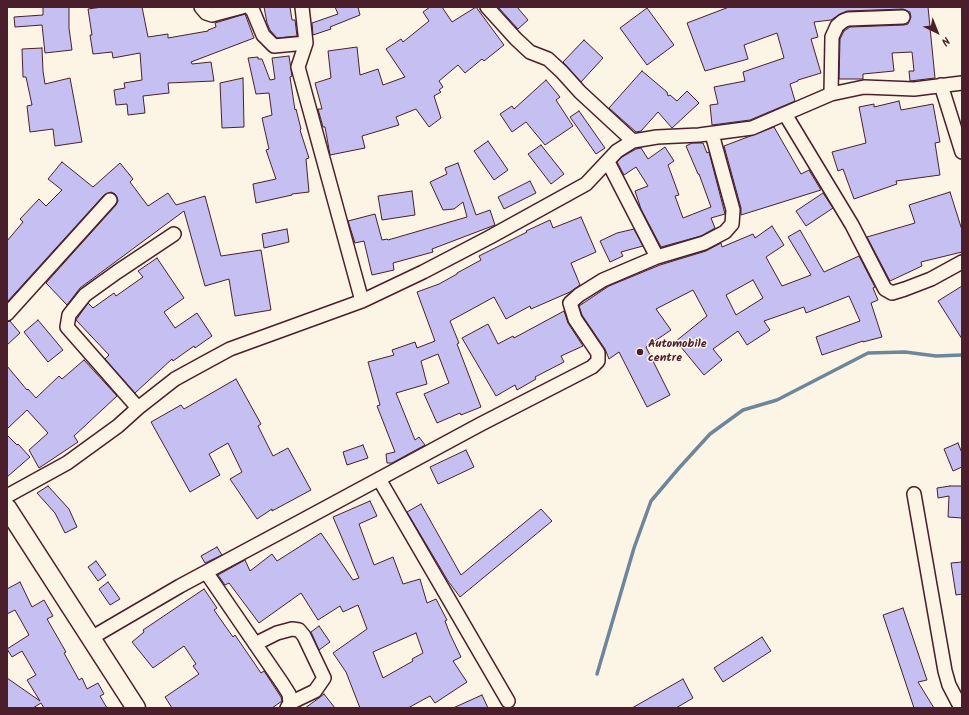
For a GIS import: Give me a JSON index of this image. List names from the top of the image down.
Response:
{
  "places": ["Automobile centre"],
  "north": "bottom right"
}
